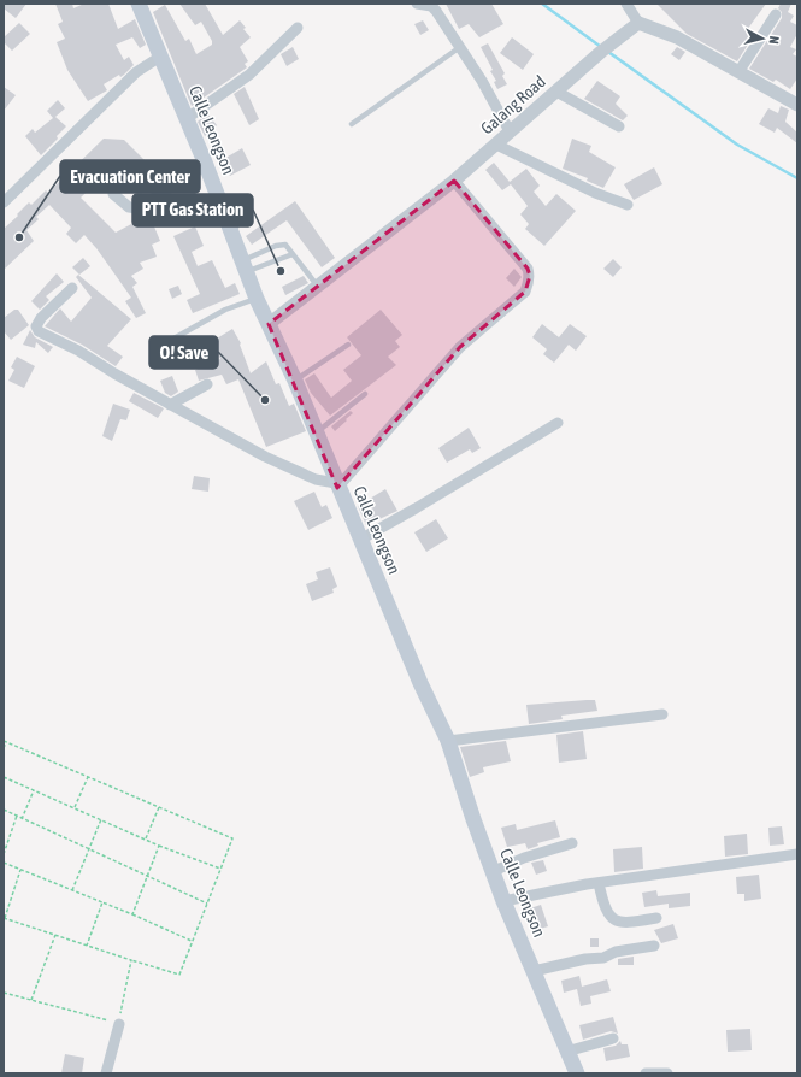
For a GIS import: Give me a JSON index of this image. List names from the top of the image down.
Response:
{
  "streets": {
    "main road": ["Calle Leongson"],
    "street": ["Galang Road"]
  },
  "crossings": [
    ["Galang Road", "Calle Leongson"]
  ],
  "places": ["Evacuation Center", "PTT Gas Station", "O! Save"],
  "north": "right"
}
